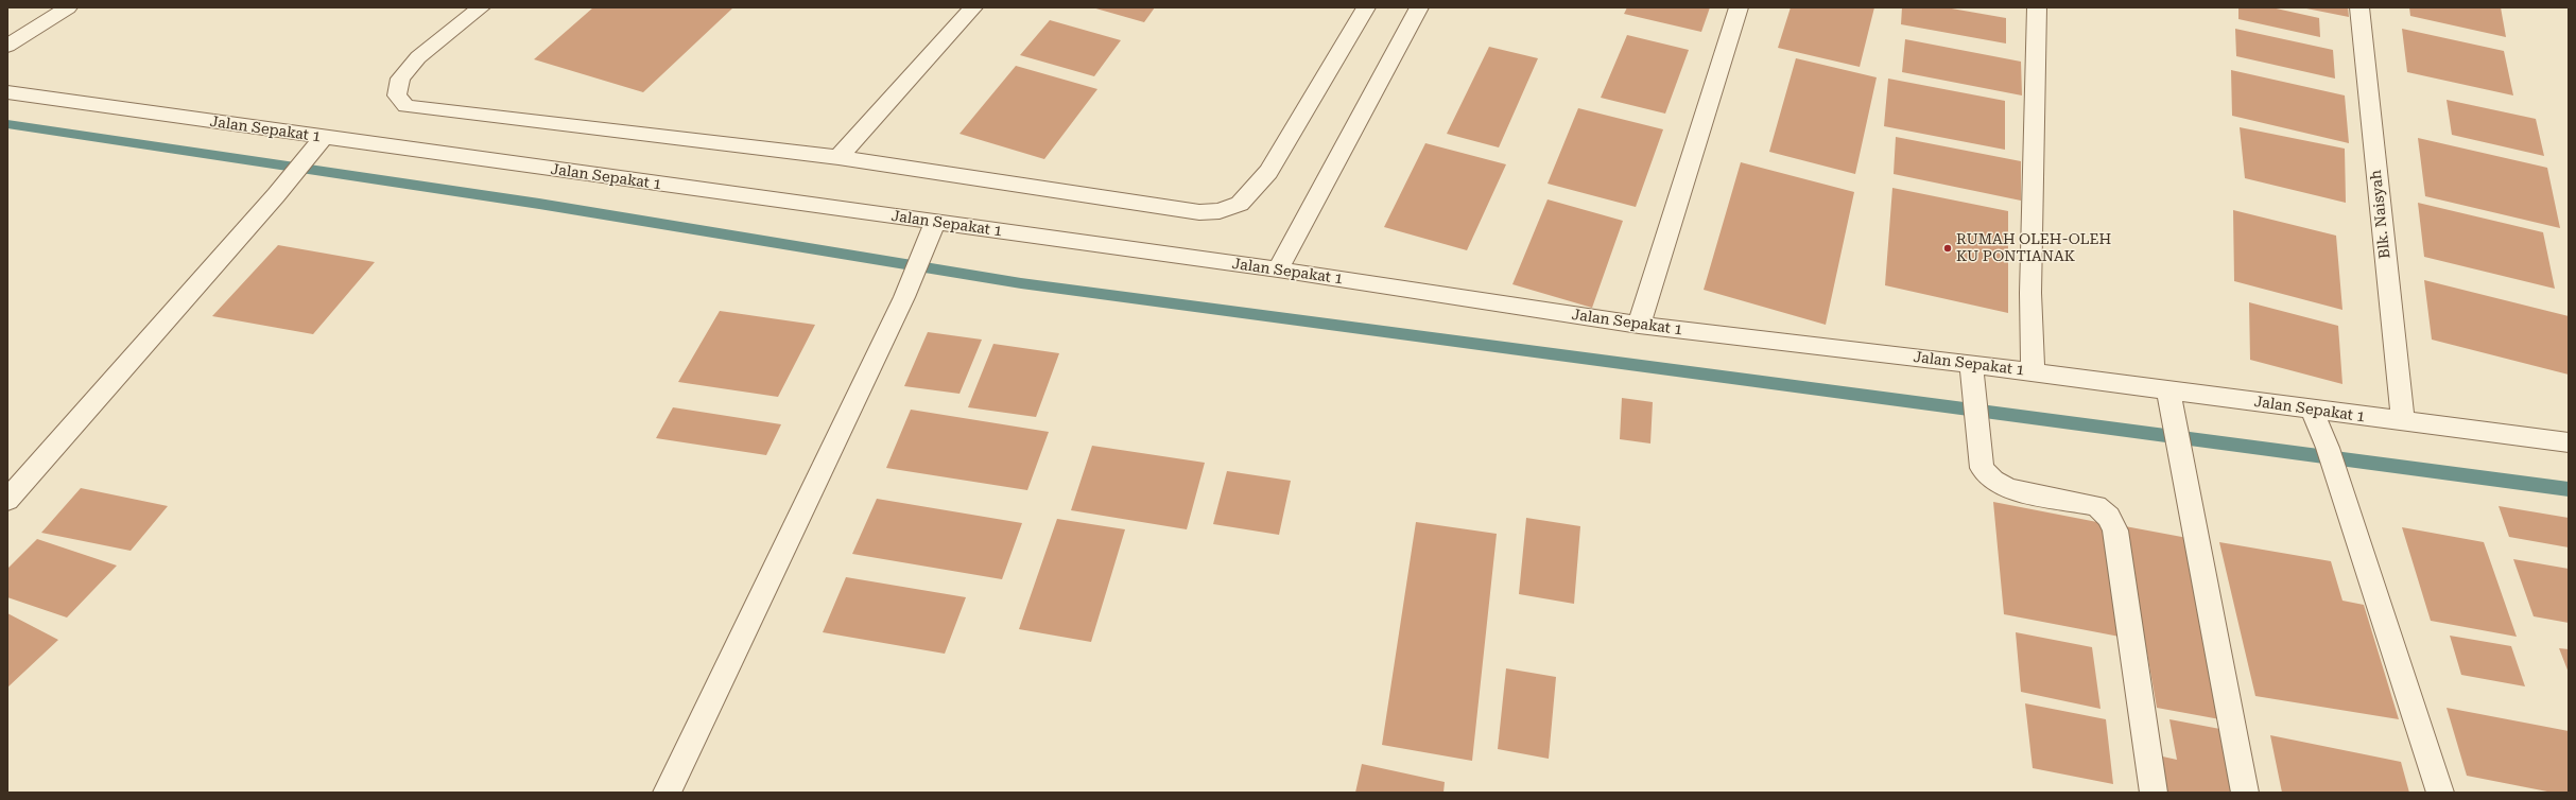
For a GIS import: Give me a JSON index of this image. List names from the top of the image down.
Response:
{
  "streets": {
    "street": ["Jalan Sepakat 1", "Blk. Naisyah"]
  },
  "crossings": [
    ["Jalan Sepakat 1", "Blk. Naisyah"]
  ],
  "places": ["RUMAH OLEH-OLEH KU PONTIANAK"]
}
